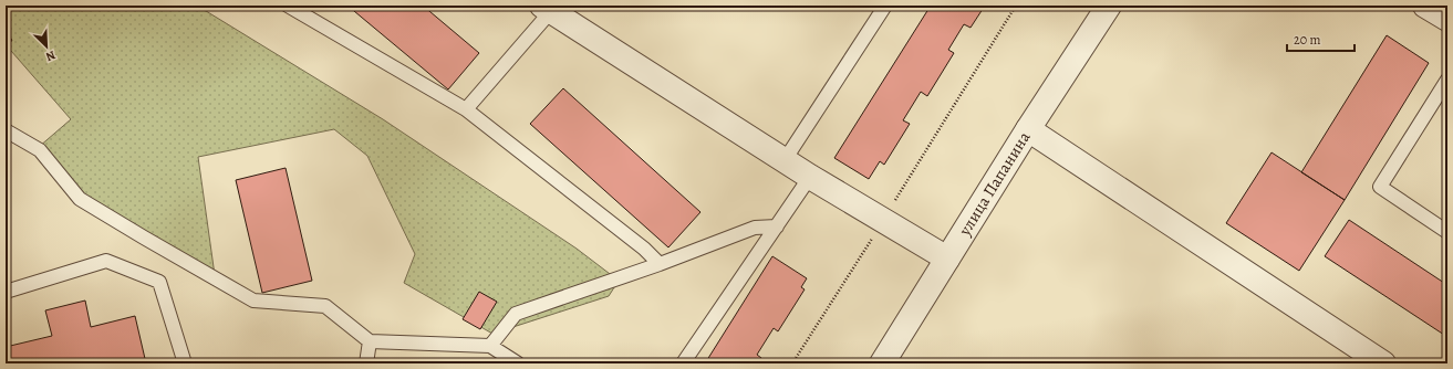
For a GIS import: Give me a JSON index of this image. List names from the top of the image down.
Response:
{
  "streets": {
    "street": ["улица Папанина"]
  },
  "scale_bar": "20 m",
  "north": "bottom right"
}
